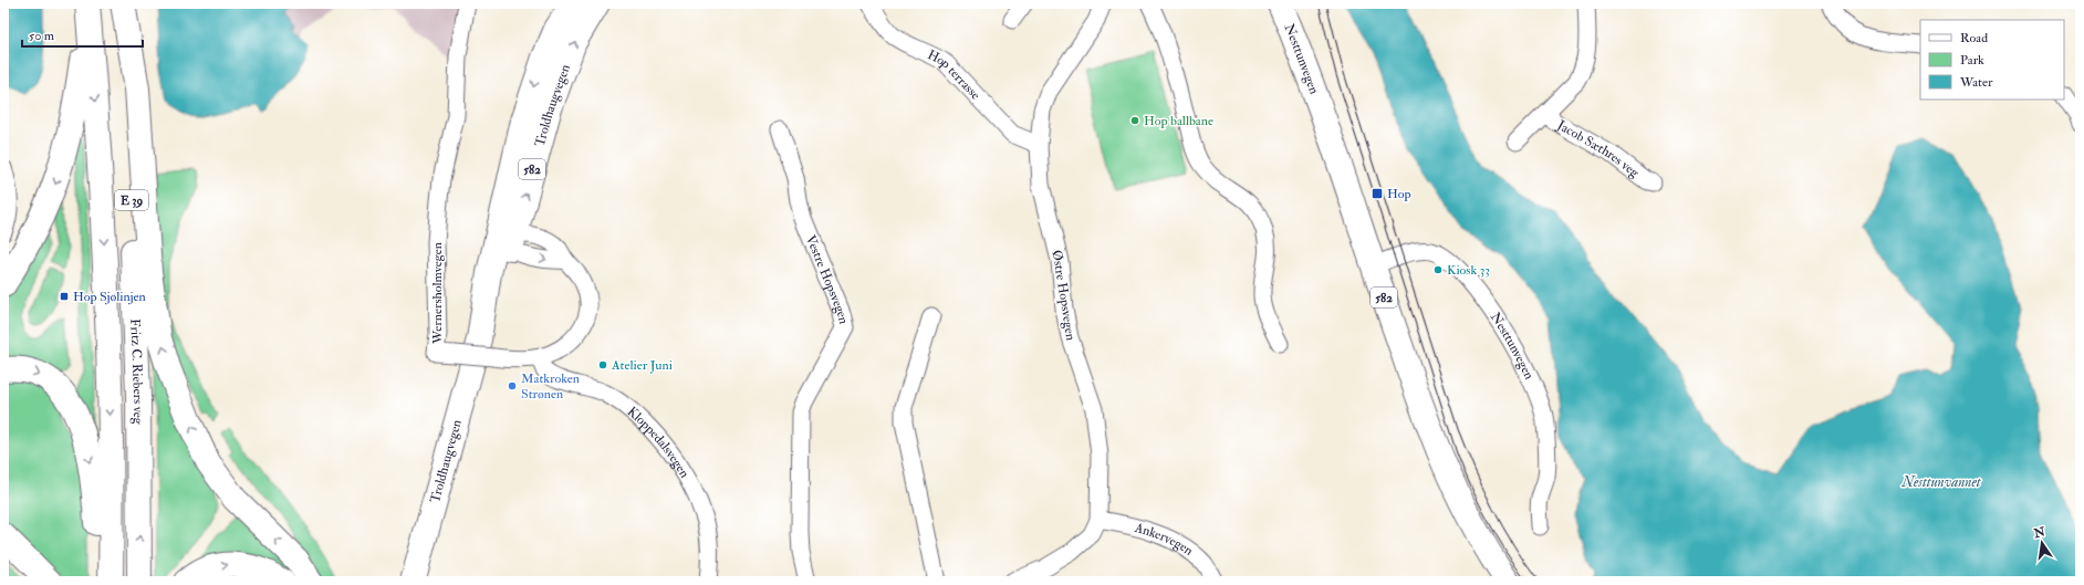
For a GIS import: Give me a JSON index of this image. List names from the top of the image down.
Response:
{
  "streets": {
    "main road": [
      "Nesttunvegen",
      "Troldhaugvegen",
      "582",
      "E 39",
      "Fritz C. Riebers veg"
    ],
    "street": [
      "Hop terrasse",
      "Jacob Sæthres veg",
      "Vestre Hopsvegen",
      "Wernersholmvegen",
      "Østre Hopsvegen",
      "Kloppedalsvegen",
      "Ankervegen"
    ]
  },
  "crossings": [
    ["Hop terrasse", "Østre Hopsvegen"],
    ["Troldhaugvegen", "Wernersholmvegen"],
    ["Wernersholmvegen", "Kloppedalsvegen"],
    ["Østre Hopsvegen", "Ankervegen"]
  ],
  "water": ["Nesttunvannet"],
  "places": {
    "other": [
      "Hop ballbane",
      "Kiosk 33",
      "Atelier Juni",
      "Matkroken Strønen"
    ],
    "transit": ["Hop", "Hop Sjølinjen"]
  },
  "legend": ["Road", "Park", "Water"],
  "scale_bar": "50 m",
  "north": "top"
}
